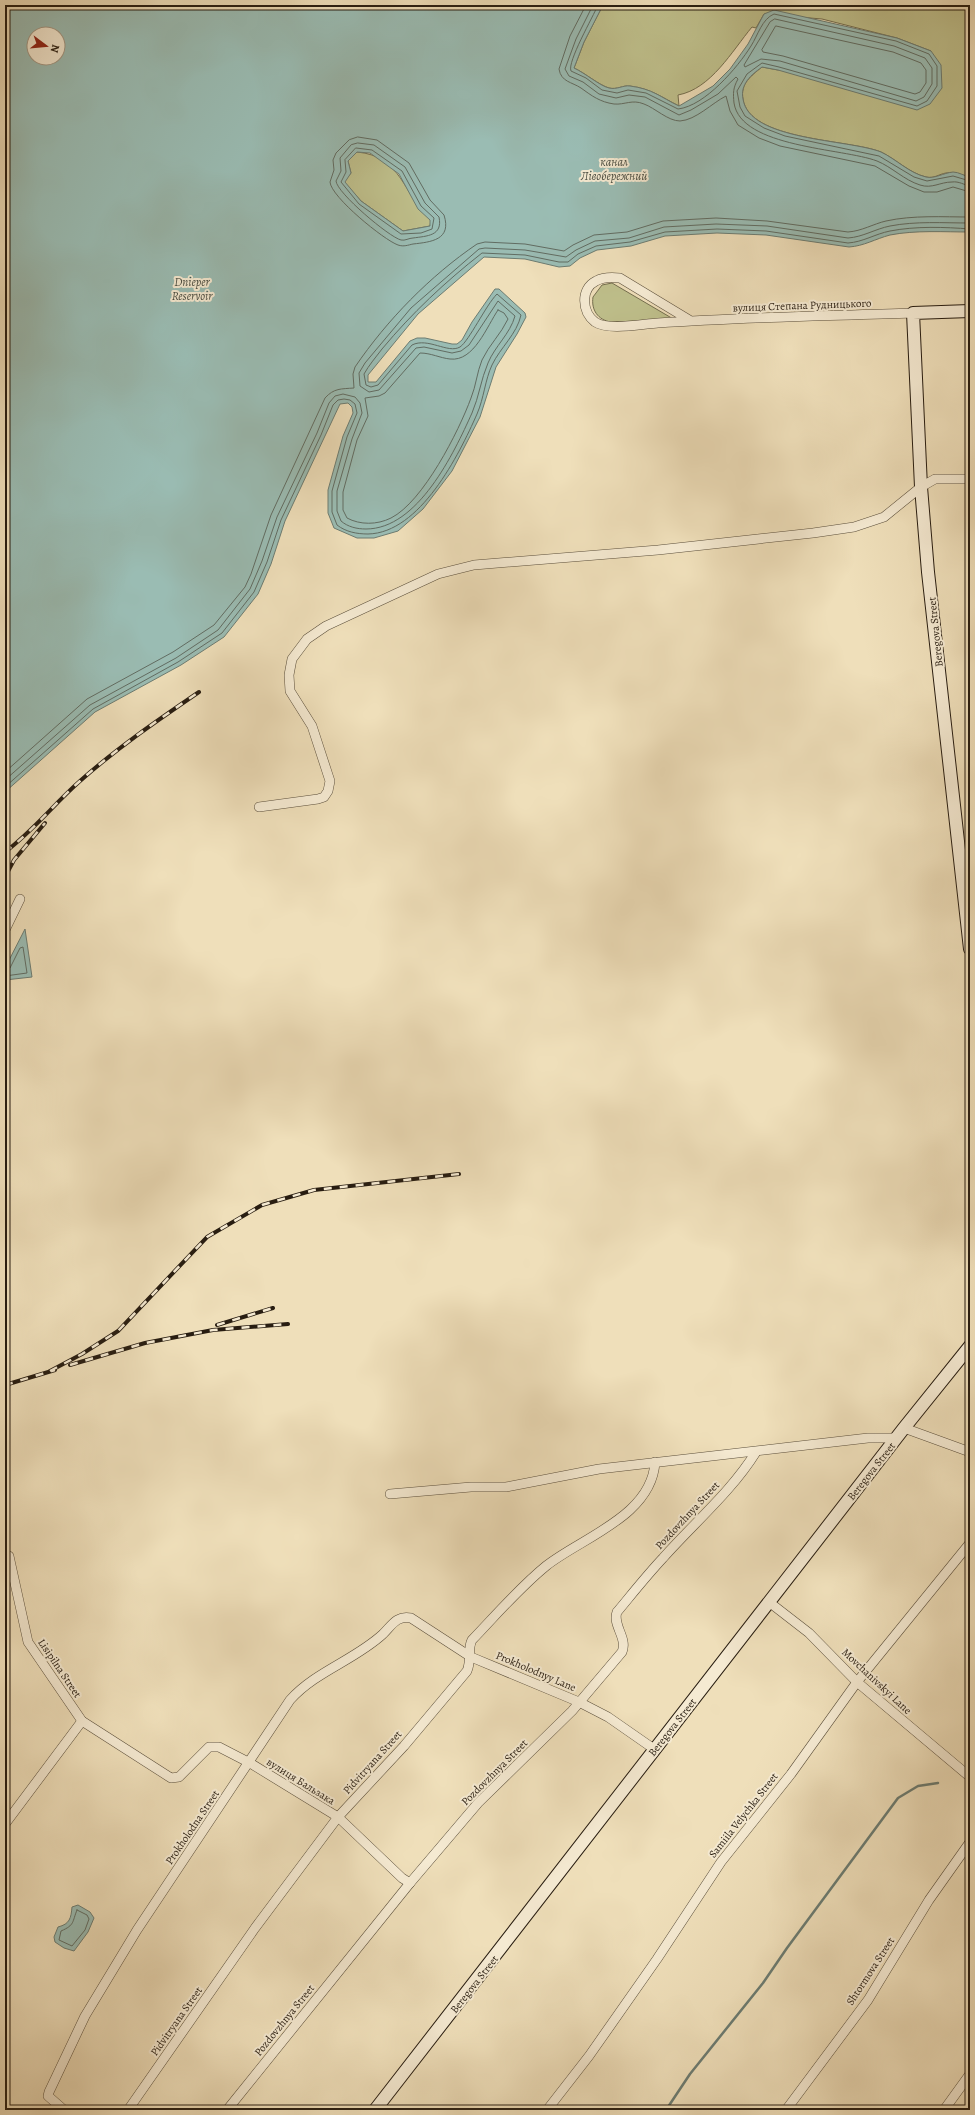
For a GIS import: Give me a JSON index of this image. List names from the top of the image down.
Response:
{
  "streets": {
    "street": [
      "вулиця Степана Рудницького",
      "Beregova Street",
      "Pozdovzhnya Street",
      "Lisipilna Street",
      "Prokholodnyy Lane",
      "Movchanivskyi Lane",
      "Pidvitryana Street",
      "вулиця Бальзака",
      "Samiila Velychka Street",
      "Prokholodna Street",
      "Shtormova Street"
    ]
  },
  "crossings": [
    ["вулиця Степана Рудницького", "Beregova Street"],
    ["Beregova Street", "Prokholodnyy Lane"],
    ["Beregova Street", "Movchanivskyi Lane"],
    ["Pozdovzhnya Street", "Prokholodnyy Lane"],
    ["Pozdovzhnya Street", "вулиця Бальзака"],
    ["Lisipilna Street", "вулиця Бальзака"],
    ["Prokholodnyy Lane", "Pidvitryana Street"],
    ["Prokholodnyy Lane", "Prokholodna Street"],
    ["Movchanivskyi Lane", "Samiila Velychka Street"],
    ["Pidvitryana Street", "вулиця Бальзака"],
    ["вулиця Бальзака", "Prokholodna Street"]
  ],
  "water": ["канал Лівобережний", "Dnieper Reservoir"],
  "north": "right"
}
